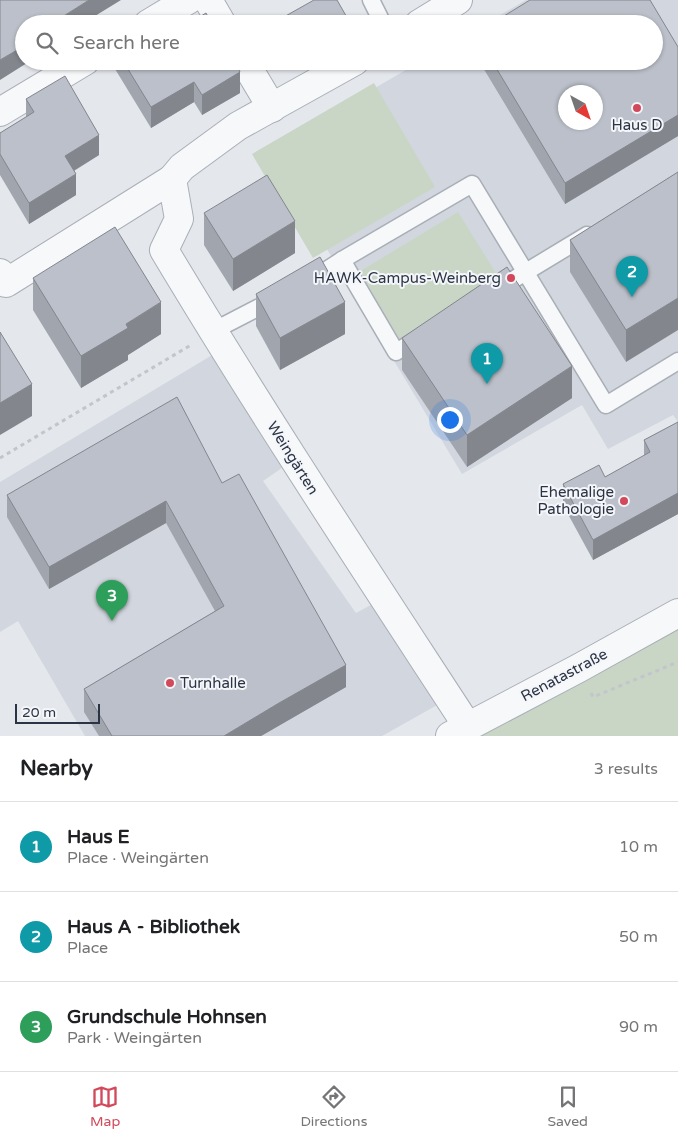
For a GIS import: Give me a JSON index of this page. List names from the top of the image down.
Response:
{
  "streets": {
    "street": ["Weingärten", "Renatastraße"]
  },
  "crossings": [
    ["Weingärten", "Renatastraße"]
  ],
  "places": [
    "Haus D",
    "HAWK-Campus-Weinberg",
    "Ehemalige Pathologie",
    "Turnhalle"
  ],
  "scale_bar": "20 m",
  "north": "bottom right",
  "page": {
    "search": "Search here",
    "pins": ["2", "1", "3"],
    "scale": "20 m",
    "heading": ["Nearby", "3 results"],
    "list": [
      {
        "mark": "1",
        "name": "Haus E",
        "note": "Place · Weingärten",
        "value": "10 m"
      },
      {
        "mark": "2",
        "name": "Haus A - Bibliothek",
        "note": "Place",
        "value": "50 m"
      },
      {
        "mark": "3",
        "name": "Grundschule Hohnsen",
        "note": "Park · Weingärten",
        "value": "90 m"
      }
    ],
    "nav": ["Map", "Directions", "Saved"]
  }
}
